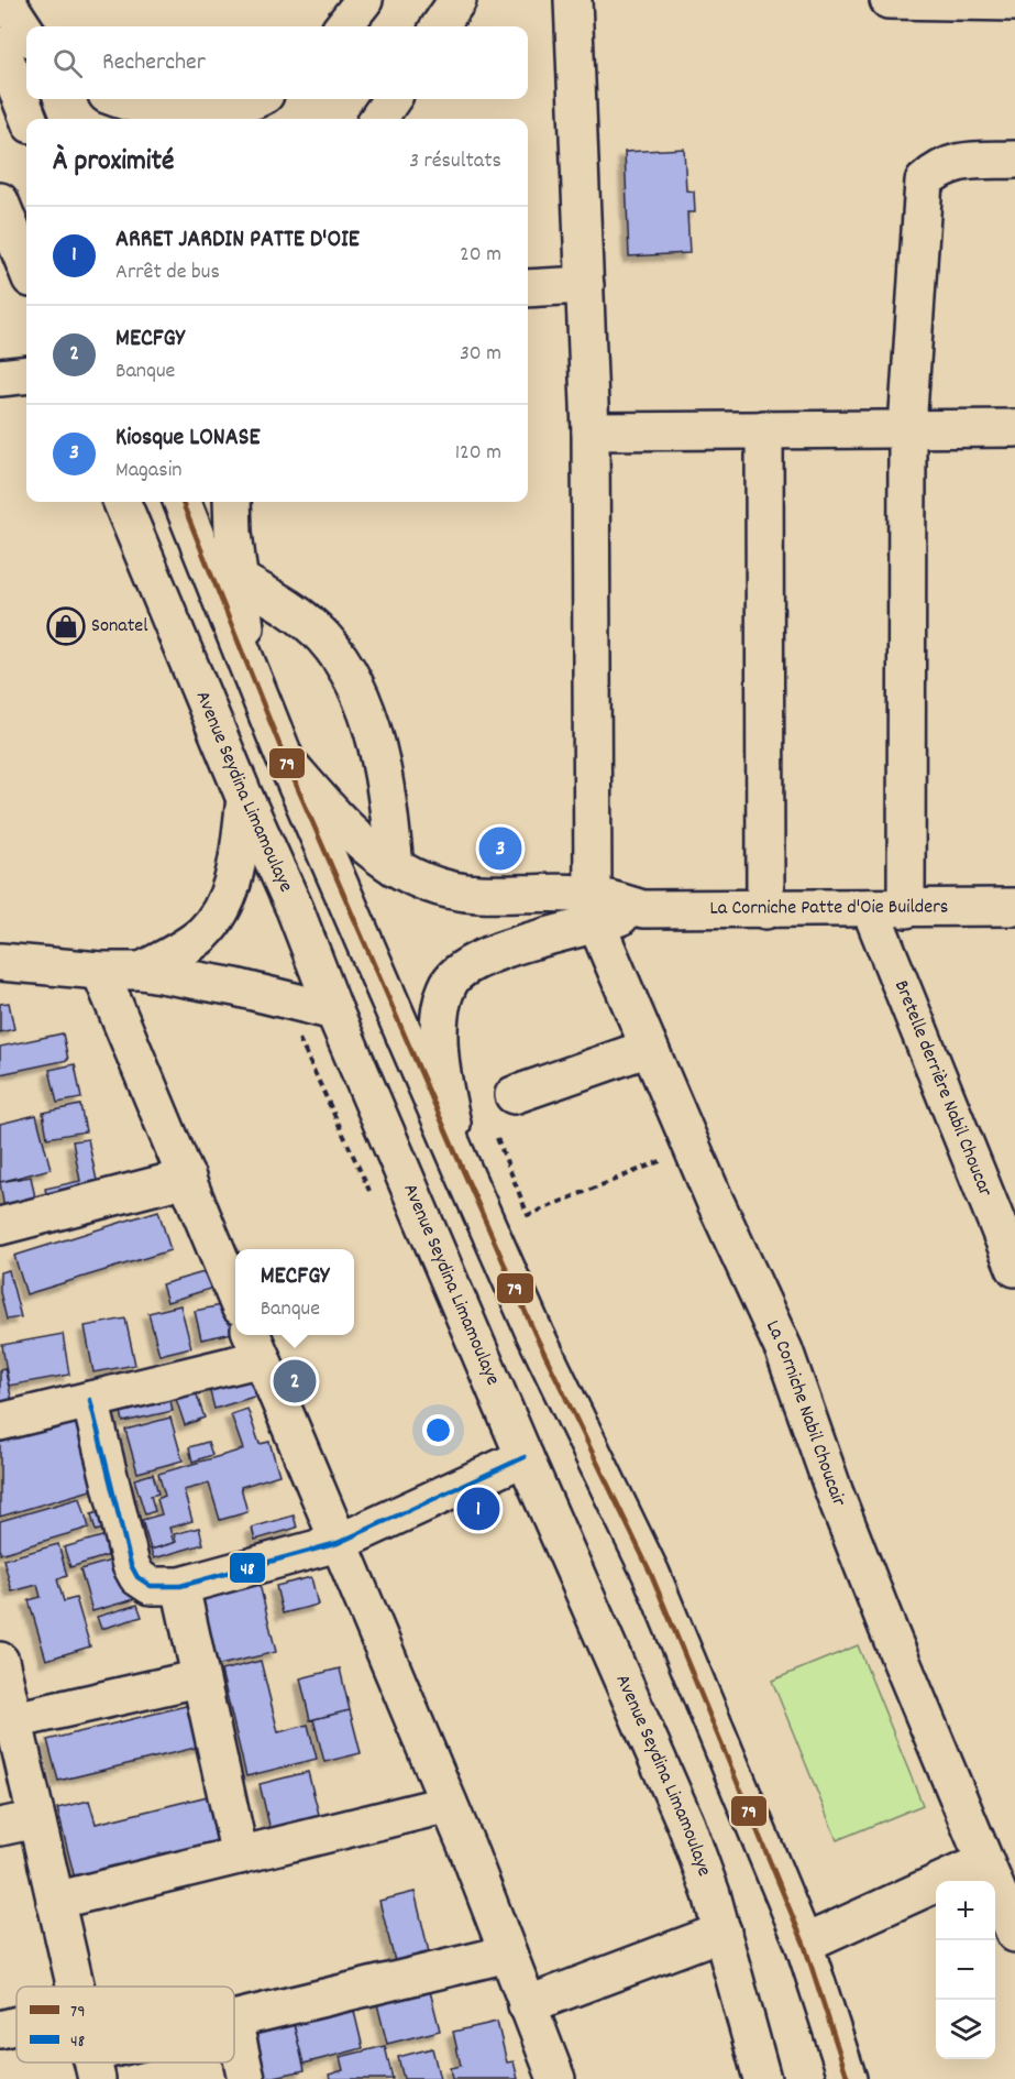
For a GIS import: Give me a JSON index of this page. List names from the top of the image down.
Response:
{
  "streets": {
    "main road": [
      "Avenue Seydina Limamoulaye",
      "La Corniche Patte d'Oie Builders",
      "Bretelle derrière Nabil Choucar",
      "La Corniche Nabil Choucair"
    ]
  },
  "crossings": [
    ["La Corniche Patte d'Oie Builders", "Bretelle derrière Nabil Choucar"],
    ["La Corniche Patte d'Oie Builders", "La Corniche Nabil Choucair"]
  ],
  "places": {
    "shop": ["Sonatel"]
  },
  "lines": ["transit line 79", "transit line 48"],
  "legend": ["79", "48"],
  "page": {
    "search": "Rechercher",
    "heading": ["À proximité", "3 résultats"],
    "list": [
      {
        "mark": "1",
        "name": "ARRET JARDIN PATTE D'OIE",
        "note": "Arrêt de bus",
        "value": "20 m"
      },
      {
        "mark": "2",
        "name": "MECFGY",
        "note": "Banque",
        "value": "30 m"
      },
      {
        "mark": "3",
        "name": "Kiosque LONASE",
        "note": "Magasin",
        "value": "120 m"
      }
    ],
    "pins": ["3", "2", "1"],
    "popup": ["MECFGY", "Banque"],
    "map_buttons": ["+", "−"]
  }
}
